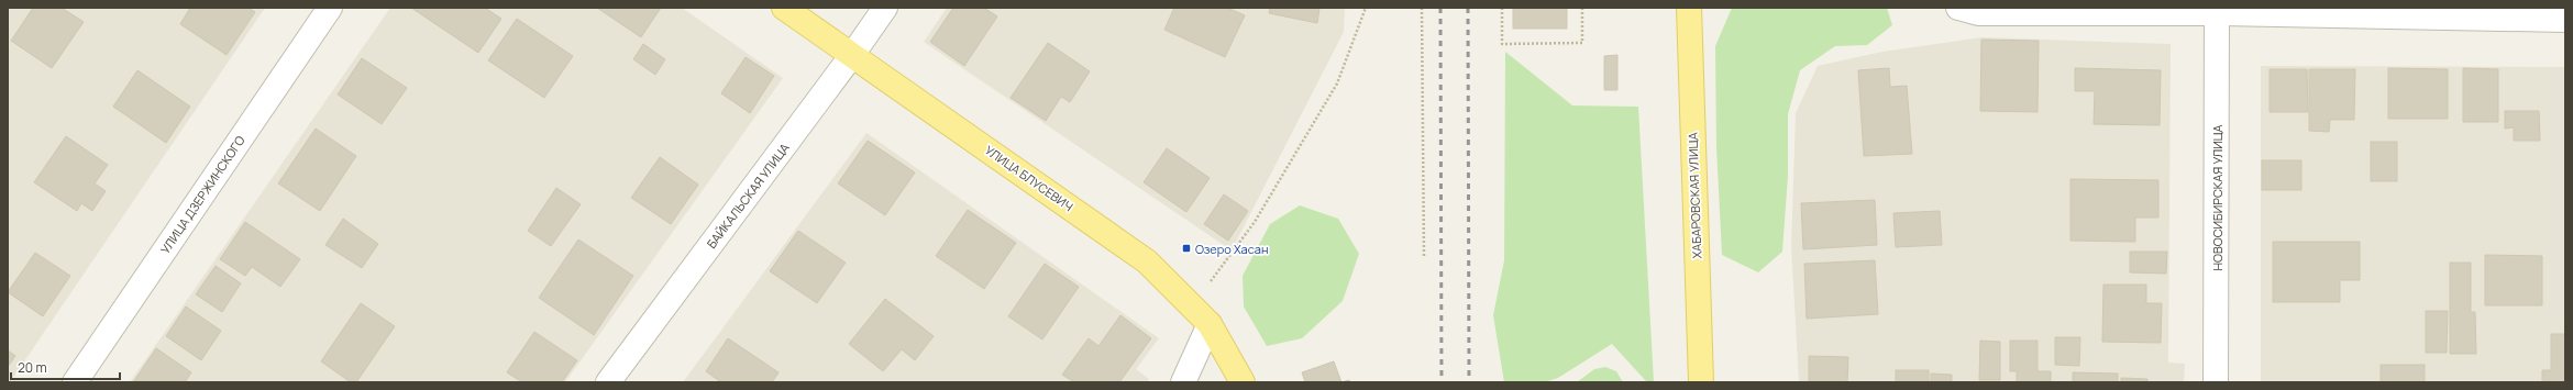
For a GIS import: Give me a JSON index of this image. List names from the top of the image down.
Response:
{
  "streets": {
    "main road": ["УЛИЦА БЛУСЕВИЧ", "ХАБАРОВСКАЯ УЛИЦА"],
    "street": ["УЛИЦА ДЗЕРЖИНСКОГО", "БАЙКАЛЬСКАЯ УЛИЦА", "НОВОСИБИРСКАЯ УЛИЦА"]
  },
  "crossings": [
    ["УЛИЦА БЛУСЕВИЧ", "БАЙКАЛЬСКАЯ УЛИЦА"]
  ],
  "places": {
    "transit": ["Озеро Хасан"]
  },
  "scale_bar": "20 m"
}
